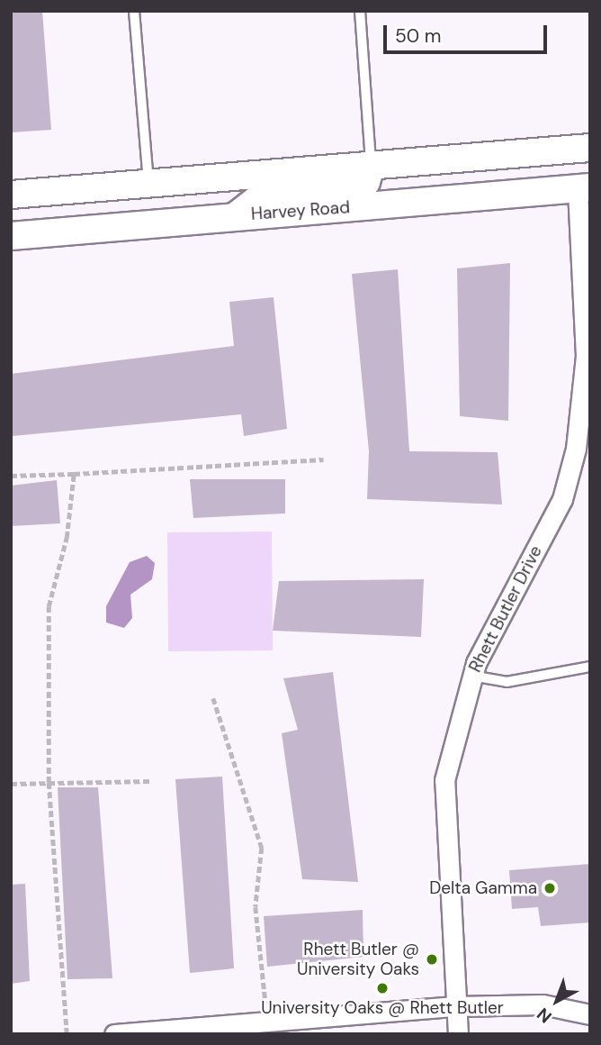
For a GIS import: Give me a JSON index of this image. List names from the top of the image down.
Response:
{
  "streets": {
    "main road": ["Harvey Road"],
    "street": ["Rhett Butler Drive"]
  },
  "crossings": [
    ["Harvey Road", "Rhett Butler Drive"]
  ],
  "places": ["Delta Gamma", "Rhett Butler @ University Oaks", "University Oaks @ Rhett Butler"],
  "scale_bar": "50 m",
  "north": "bottom left"
}
